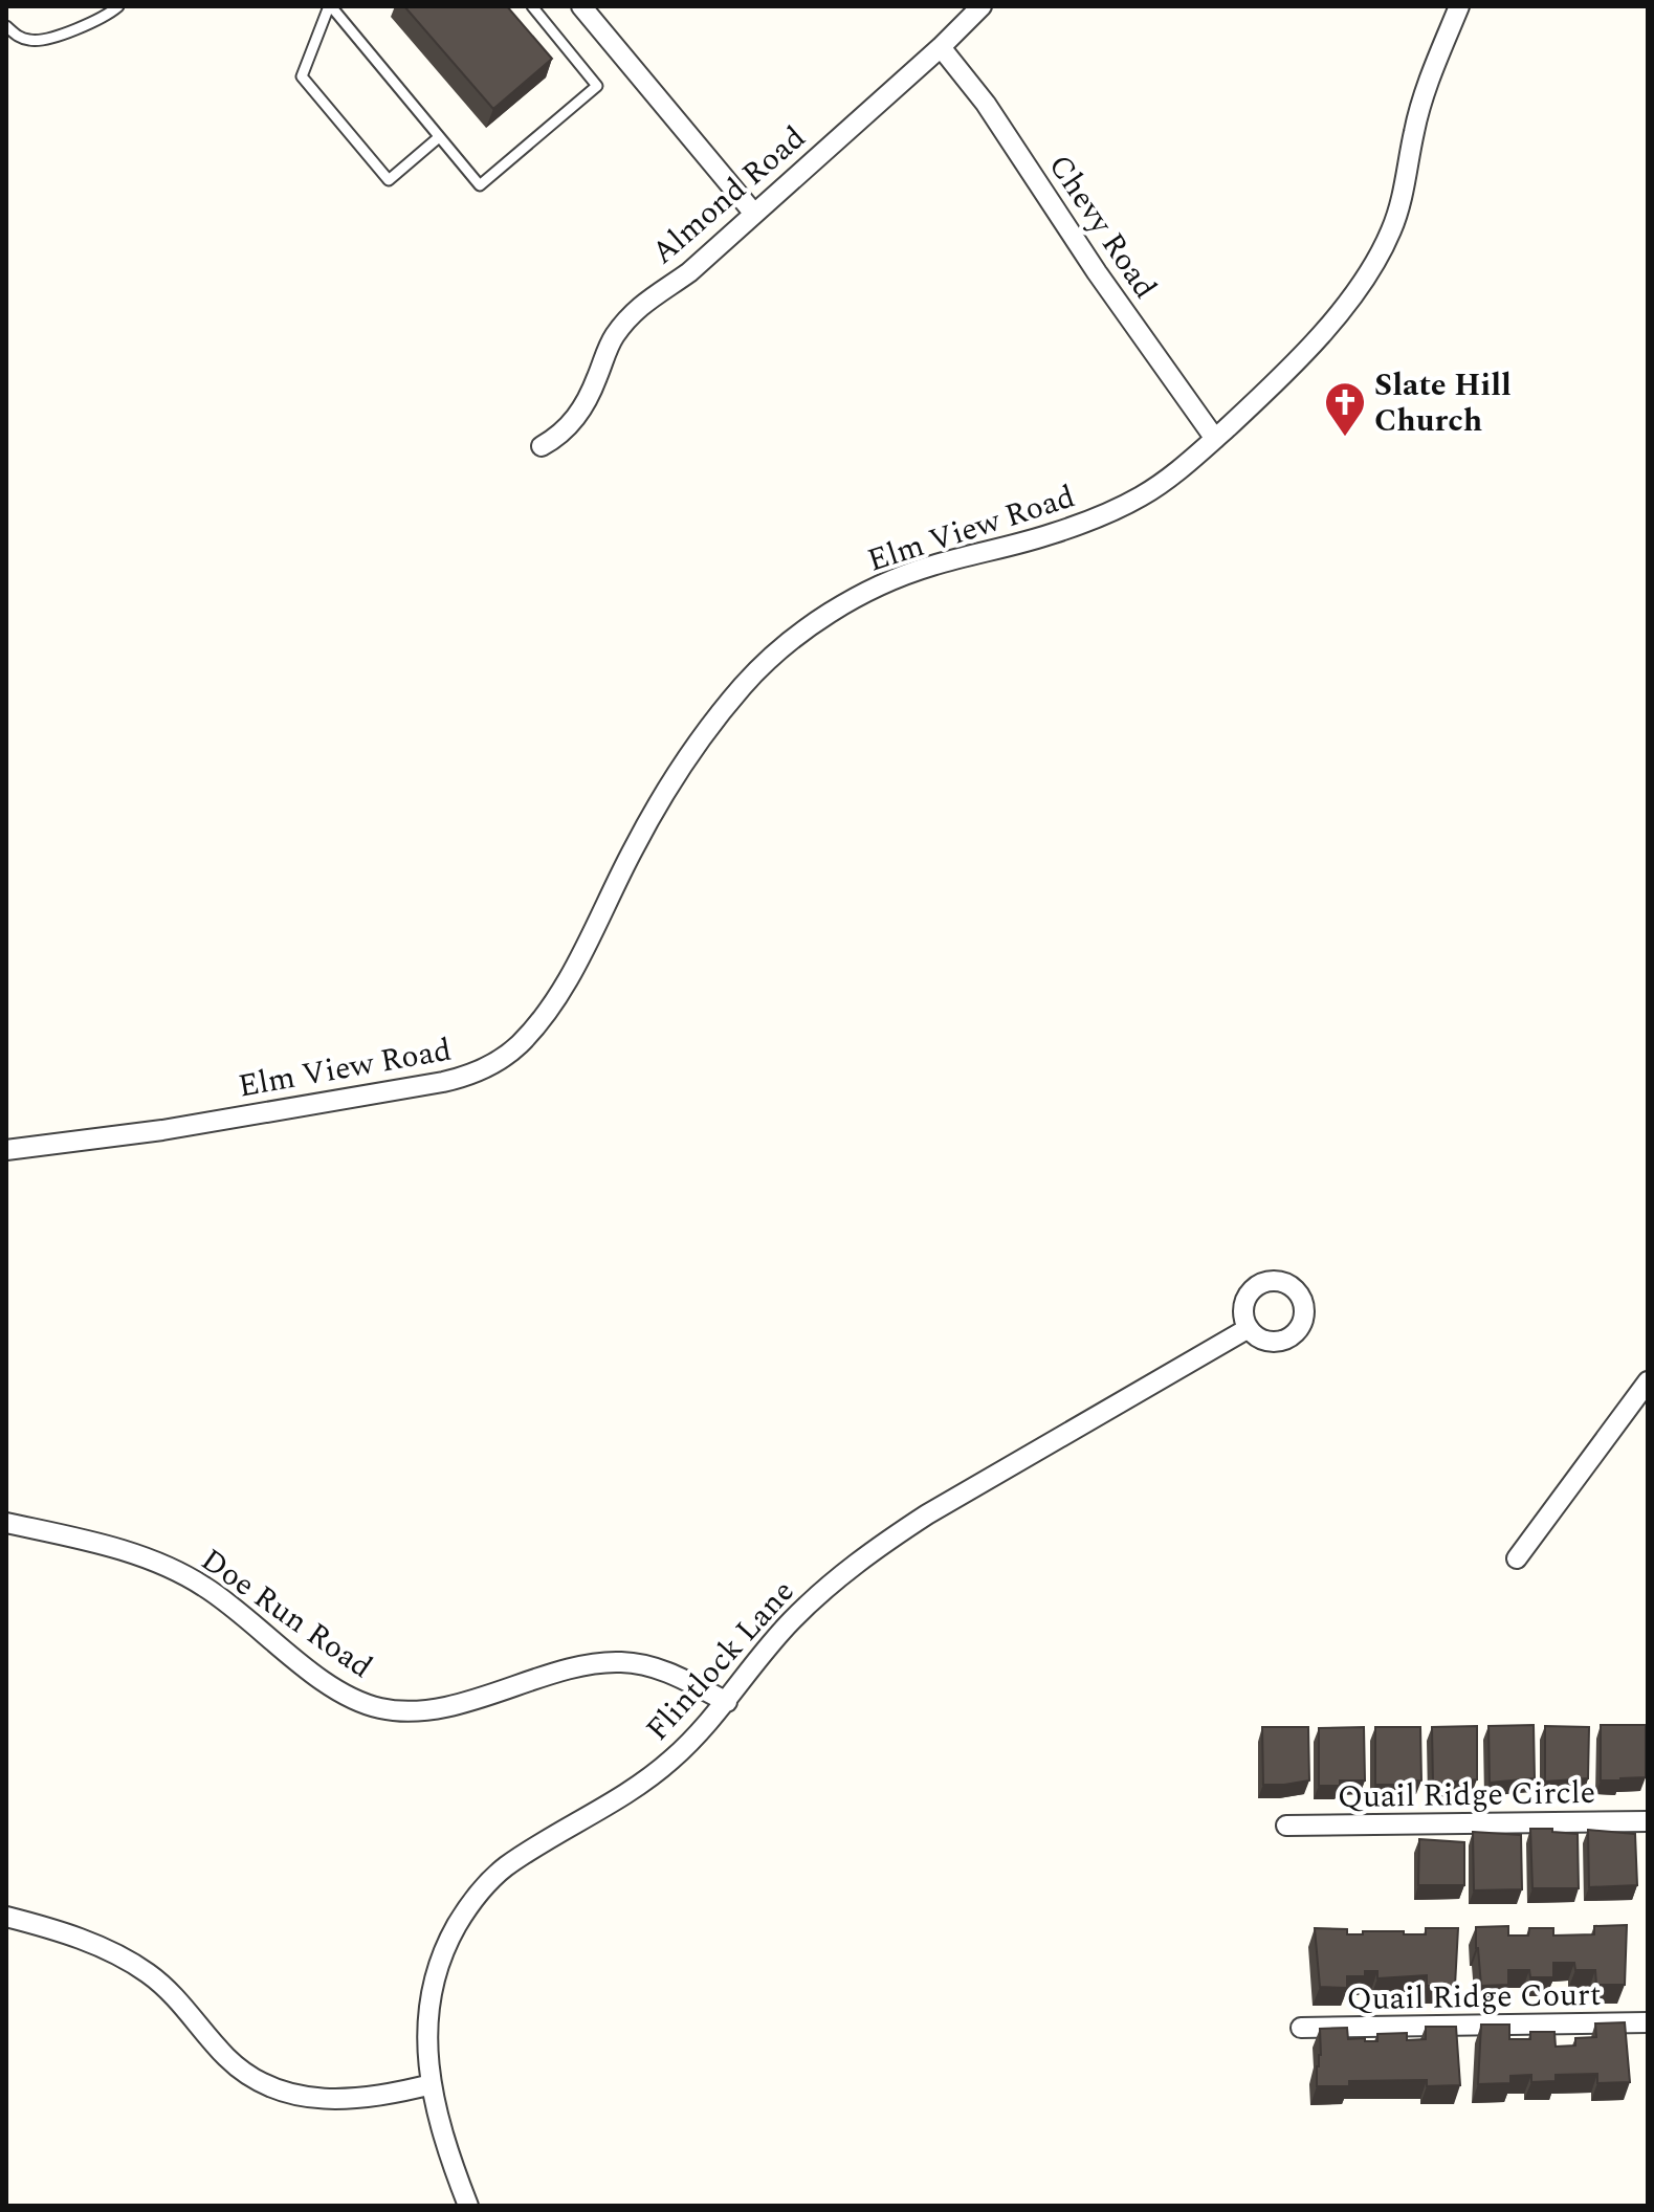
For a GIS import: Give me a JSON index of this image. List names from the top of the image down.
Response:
{
  "streets": {
    "street": [
      "Almond Road",
      "Chevy Road",
      "Elm View Road",
      "Doe Run Road",
      "Flintlock Lane",
      "Quail Ridge Circle",
      "Quail Ridge Court"
    ]
  },
  "crossings": [
    ["Almond Road", "Chevy Road"],
    ["Chevy Road", "Elm View Road"],
    ["Doe Run Road", "Flintlock Lane"]
  ],
  "places": {
    "church": ["Slate Hill Church"]
  }
}
